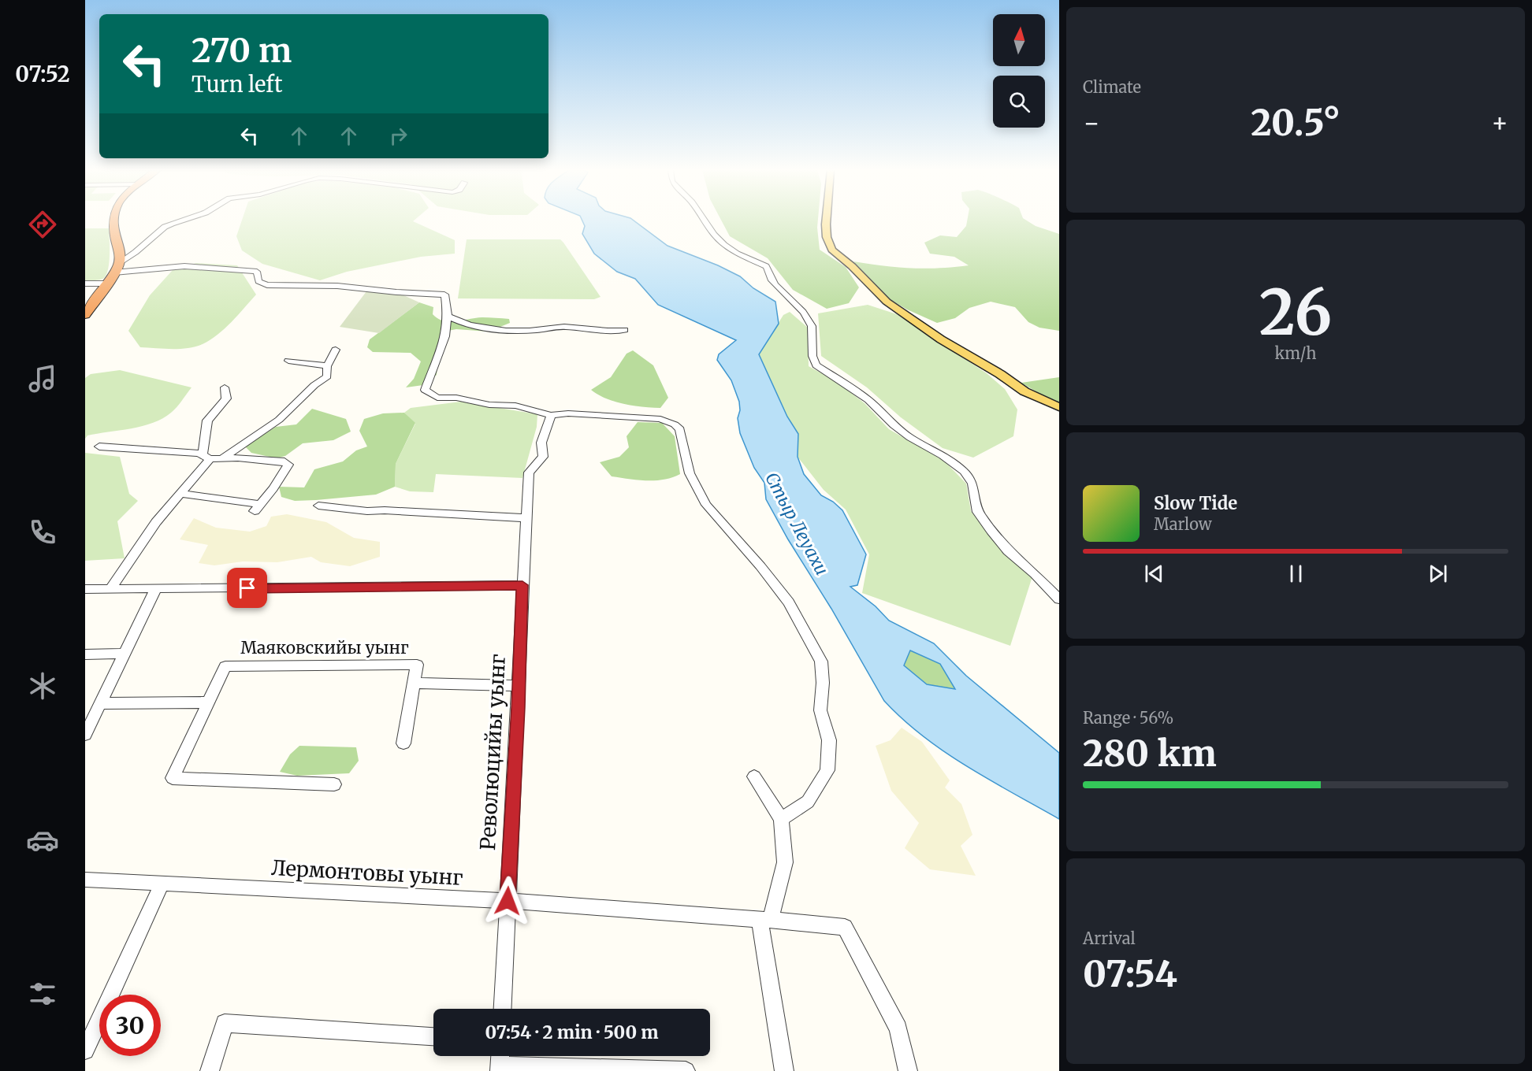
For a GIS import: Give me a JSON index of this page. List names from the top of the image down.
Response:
{
  "streets": {
    "street": ["Маяковскийы уынг", "Революцийы уынг", "Лермонтовы уынг"]
  },
  "crossings": [
    ["Революцийы уынг", "Лермонтовы уынг"]
  ],
  "water": ["Стыр Леуахи"],
  "north": "top",
  "page": {
    "tabs": "07:52",
    "tile": [
      "Climate",
      ["26", "km/h"],
      ["Range · 56%", "280 km"],
      ["Arrival", "07:54"]
    ],
    "turn": ["270 m", "Turn left"],
    "heat": ["−", "20.5°", "+"],
    "song": ["Slow Tide", "Marlow"],
    "limit": "30",
    "trip": "07:54 · 2 min · 500 m"
  }
}
